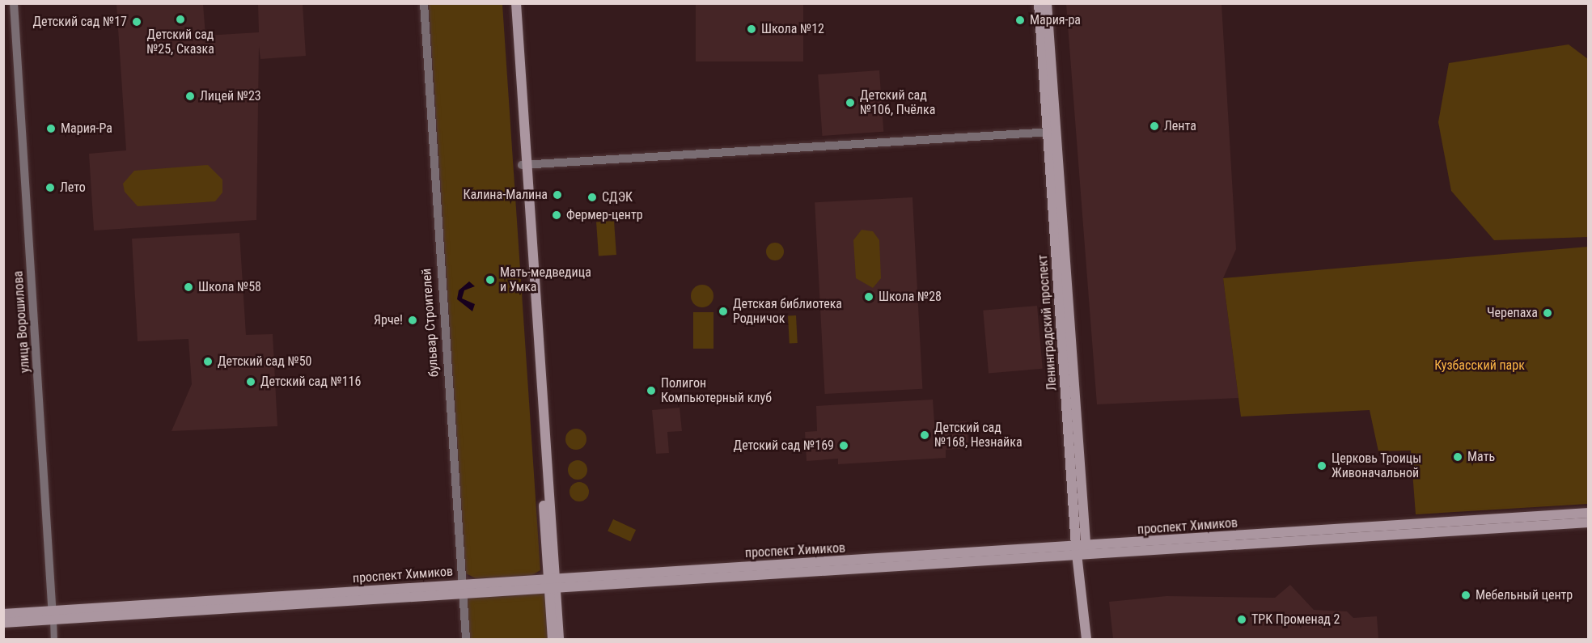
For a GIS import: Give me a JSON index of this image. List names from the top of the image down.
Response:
{
  "streets": {
    "main road": ["Ленинградский проспект", "проспект Химиков"],
    "street": ["улица Ворошилова", "бульвар Строителей"]
  },
  "crossings": [
    ["улица Ворошилова", "проспект Химиков"],
    ["бульвар Строителей", "проспект Химиков"],
    ["Ленинградский проспект", "проспект Химиков"]
  ],
  "parks": ["Кузбасский парк"],
  "places": [
    "Детский сад №25, Сказка",
    "Мария-ра",
    "Детский сад №17",
    "Школа №12",
    "Лицей №23",
    "Детский сад №106, Пчёлка",
    "Лента",
    "Мария-Ра",
    "Лето",
    "Калина-Малина",
    "СДЭК",
    "Фермер-центр",
    "Мать-медведица и Умка",
    "Школа №58",
    "Школа №28",
    "Детская библиотека Родничок",
    "Черепаха",
    "Ярче!",
    "Детский сад №50",
    "Детский сад №116",
    "Полигон Компьютерный клуб",
    "Детский сад №168, Незнайка",
    "Детский сад №169",
    "Мать",
    "Церковь Троицы Живоначальной",
    "Мебельный центр",
    "ТРК Променад 2"
  ]
}
